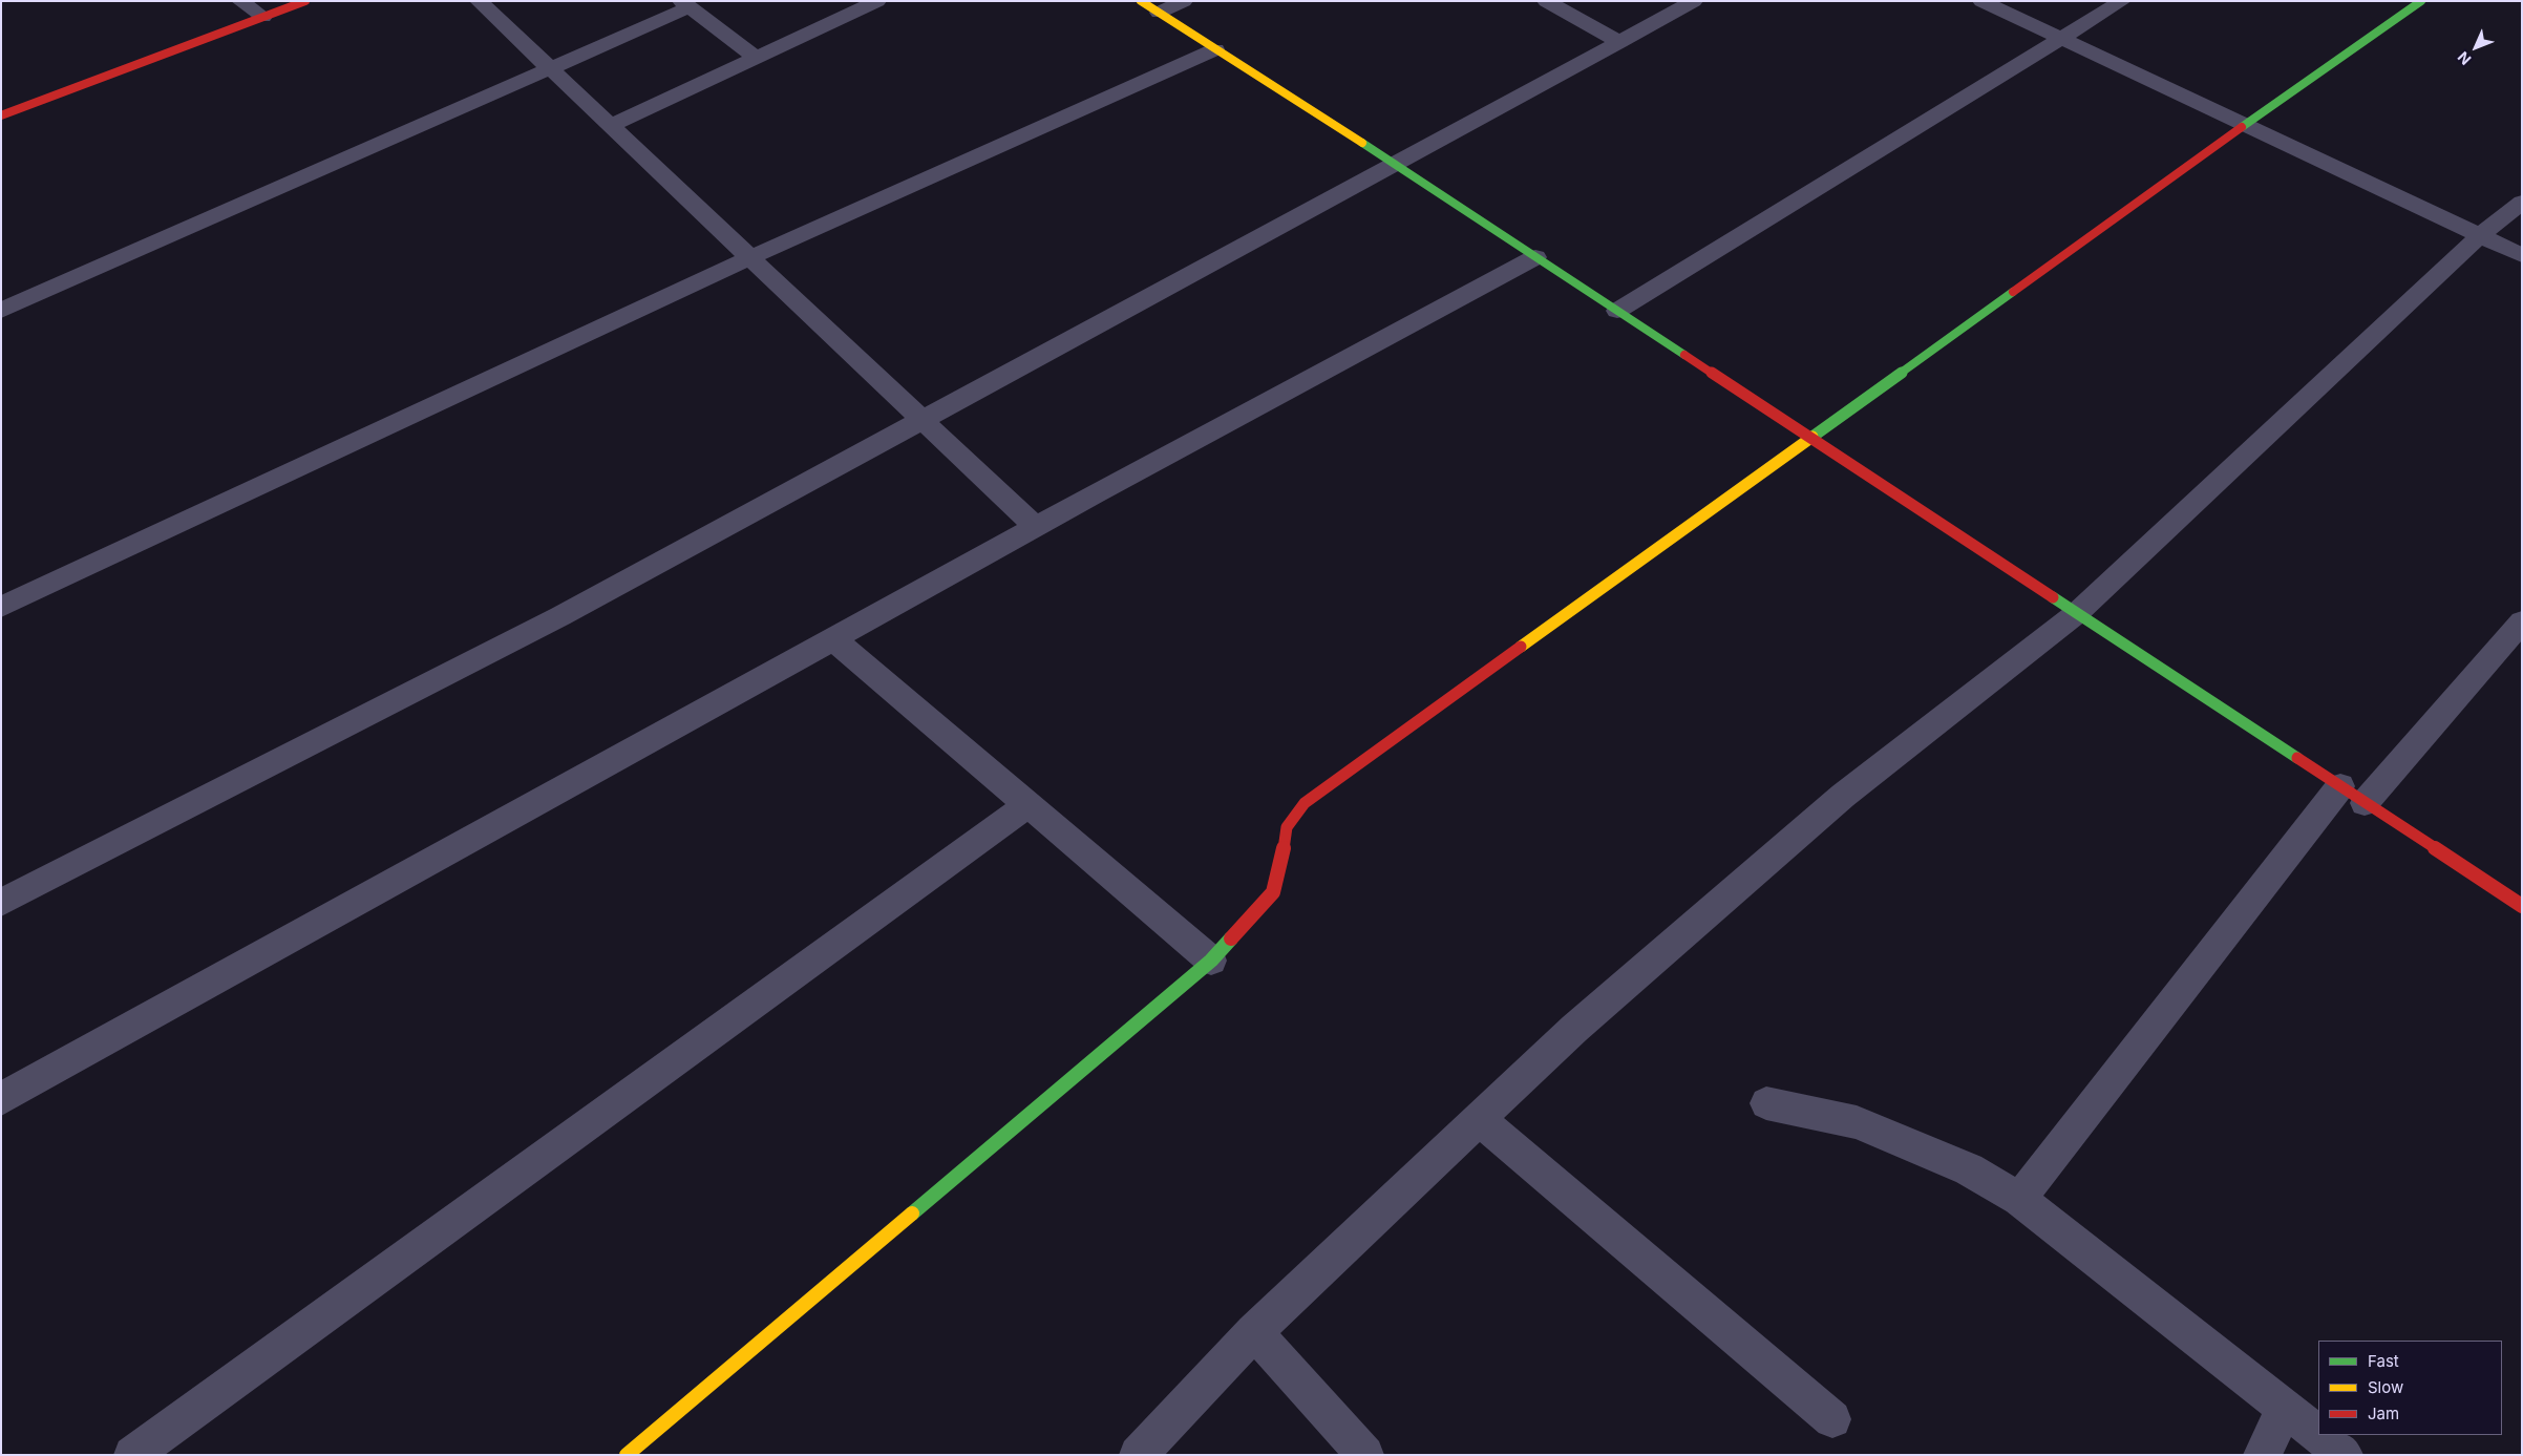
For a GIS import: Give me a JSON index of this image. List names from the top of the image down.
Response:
{
  "legend": ["Fast", "Slow", "Jam"],
  "north": "bottom left"
}
